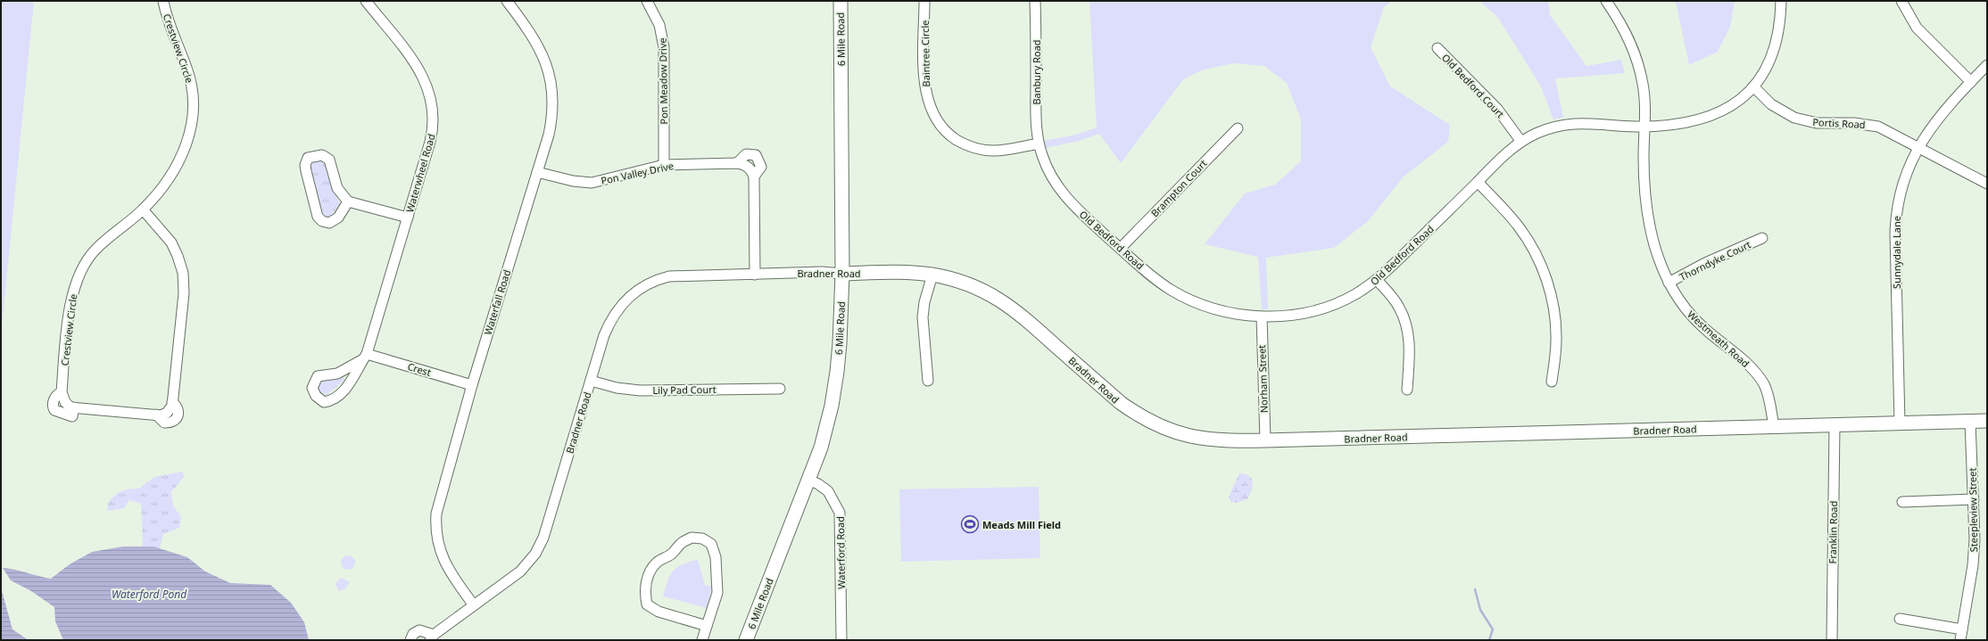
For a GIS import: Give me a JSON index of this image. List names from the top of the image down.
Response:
{
  "streets": {
    "street": [
      "6 Mile Road",
      "Crestview Circle",
      "Baintree Circle",
      "Banbury Road",
      "Pon Meadow Drive",
      "Old Bedford Court",
      "Portis Road",
      "Waterwheel Road",
      "Pon Valley Drive",
      "Brampton Court",
      "Old Bedford Road",
      "Sunnydale Lane",
      "Thorndyke Court",
      "Bradner Road",
      "Waterfall Road",
      "Westmeath Road",
      "Crest",
      "Norham Street",
      "Lily Pad Court",
      "Steepleview Street",
      "Franklin Road",
      "Waterford Road"
    ]
  },
  "crossings": [
    ["6 Mile Road", "Bradner Road"],
    ["6 Mile Road", "Waterford Road"],
    ["Baintree Circle", "Banbury Road"],
    ["Baintree Circle", "Old Bedford Road"],
    ["Banbury Road", "Old Bedford Road"],
    ["Pon Meadow Drive", "Pon Valley Drive"],
    ["Old Bedford Court", "Old Bedford Road"],
    ["Portis Road", "Old Bedford Road"],
    ["Portis Road", "Sunnydale Lane"],
    ["Waterwheel Road", "Crest"],
    ["Pon Valley Drive", "Bradner Road"],
    ["Pon Valley Drive", "Waterfall Road"],
    ["Brampton Court", "Old Bedford Road"],
    ["Old Bedford Road", "Westmeath Road"],
    ["Old Bedford Road", "Norham Street"],
    ["Sunnydale Lane", "Bradner Road"],
    ["Thorndyke Court", "Westmeath Road"],
    ["Bradner Road", "Waterfall Road"],
    ["Bradner Road", "Westmeath Road"],
    ["Bradner Road", "Norham Street"],
    ["Bradner Road", "Lily Pad Court"],
    ["Bradner Road", "Steepleview Street"],
    ["Bradner Road", "Franklin Road"],
    ["Waterfall Road", "Crest"]
  ],
  "water": ["Waterford Pond"],
  "places": {
    "sports": ["Meads Mill Field"]
  }
}
